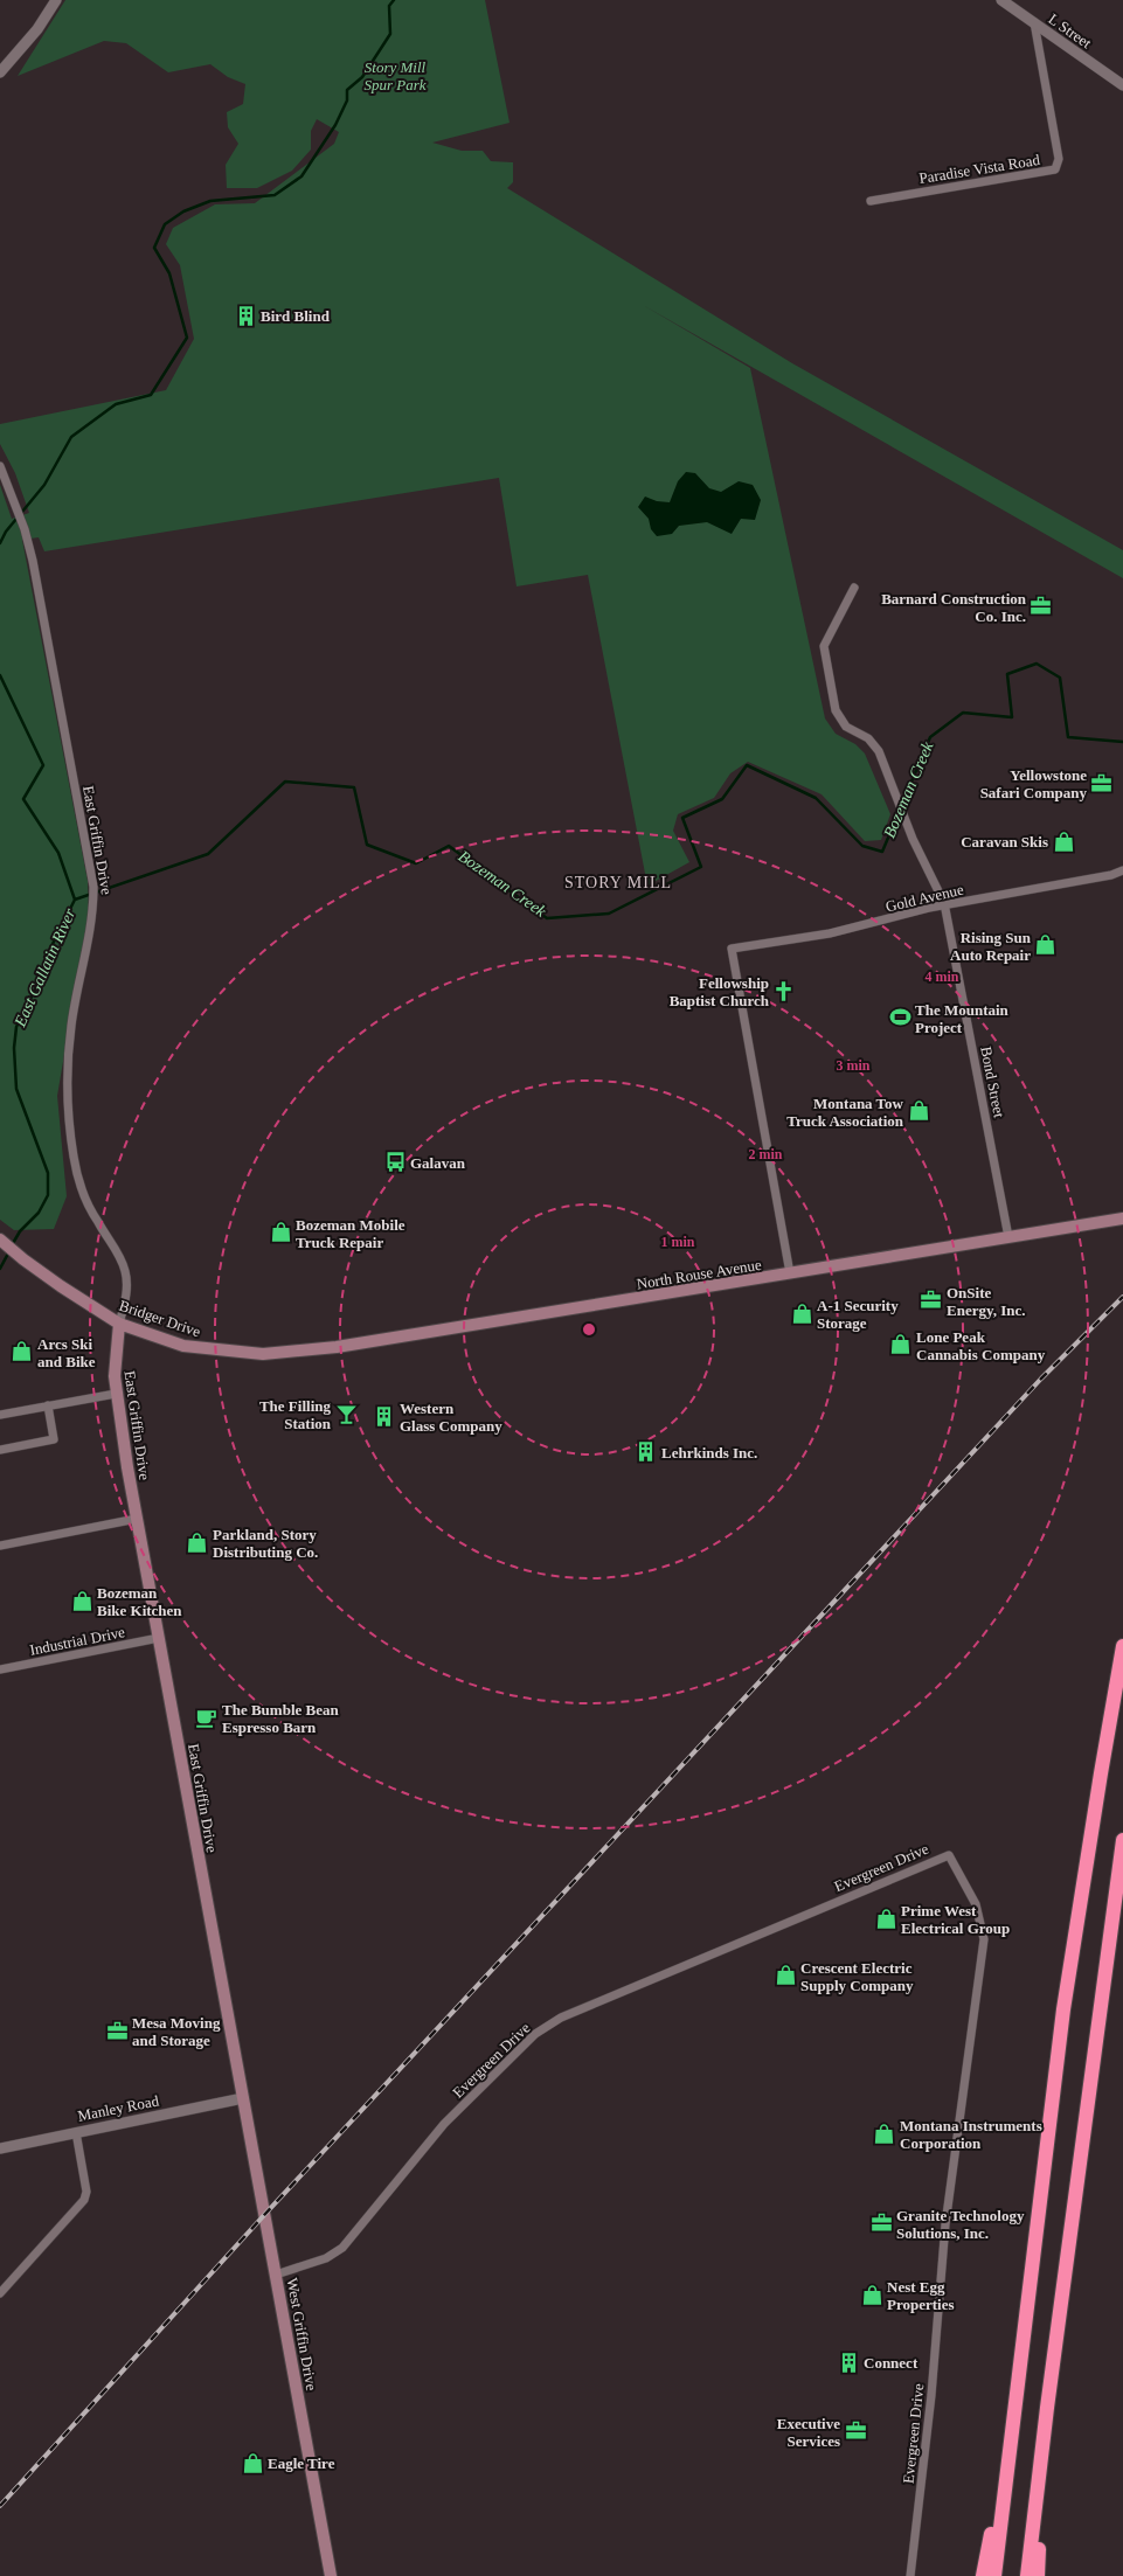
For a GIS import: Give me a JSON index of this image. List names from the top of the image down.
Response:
{
  "streets": {
    "main road": [
      "East Griffin Drive",
      "North Rouse Avenue",
      "Bridger Drive",
      "West Griffin Drive"
    ],
    "street": [
      "L Street",
      "Paradise Vista Road",
      "Gold Avenue",
      "Bond Street",
      "Industrial Drive",
      "Evergreen Drive",
      "Manley Road"
    ]
  },
  "crossings": [
    ["L Street", "Paradise Vista Road"],
    ["East Griffin Drive", "Bridger Drive"],
    ["East Griffin Drive", "Industrial Drive"],
    ["East Griffin Drive", "Manley Road"],
    ["East Griffin Drive", "West Griffin Drive"],
    ["Gold Avenue", "Bond Street"],
    ["Gold Avenue", "North Rouse Avenue"],
    ["Bond Street", "North Rouse Avenue"],
    ["North Rouse Avenue", "Bridger Drive"],
    ["Evergreen Drive", "West Griffin Drive"],
    ["Manley Road", "West Griffin Drive"]
  ],
  "districts": ["STORY MILL"],
  "water": ["Bozeman Creek", "East Gallatin River"],
  "parks": ["Story Mill Spur Park"],
  "places": {
    "building": [
      "Bird Blind",
      "Western Glass Company",
      "Lehrkinds Inc.",
      "Connect"
    ],
    "office": [
      "Barnard Construction Co. Inc.",
      "Yellowstone Safari Company",
      "OnSite Energy, Inc.",
      "Mesa Moving and Storage",
      "Granite Technology Solutions, Inc.",
      "Executive Services"
    ],
    "shop": [
      "Caravan Skis",
      "Rising Sun Auto Repair",
      "Montana Tow Truck Association",
      "Bozeman Mobile Truck Repair",
      "A-1 Security Storage",
      "Lone Peak Cannabis Company",
      "Arcs Ski and Bike",
      "Parkland, Story Distributing Co.",
      "Bozeman Bike Kitchen",
      "Prime West Electrical Group",
      "Crescent Electric Supply Company",
      "Montana Instruments Corporation",
      "Nest Egg Properties",
      "Eagle Tire"
    ],
    "church": ["Fellowship Baptist Church"],
    "sports": ["The Mountain Project"],
    "bus stop": ["Galavan"],
    "bar": ["The Filling Station"],
    "cafe": ["The Bumble Bean Espresso Barn"]
  },
  "rings": [
    "4 min",
    "3 min",
    "2 min",
    "1 min"
  ]
}
